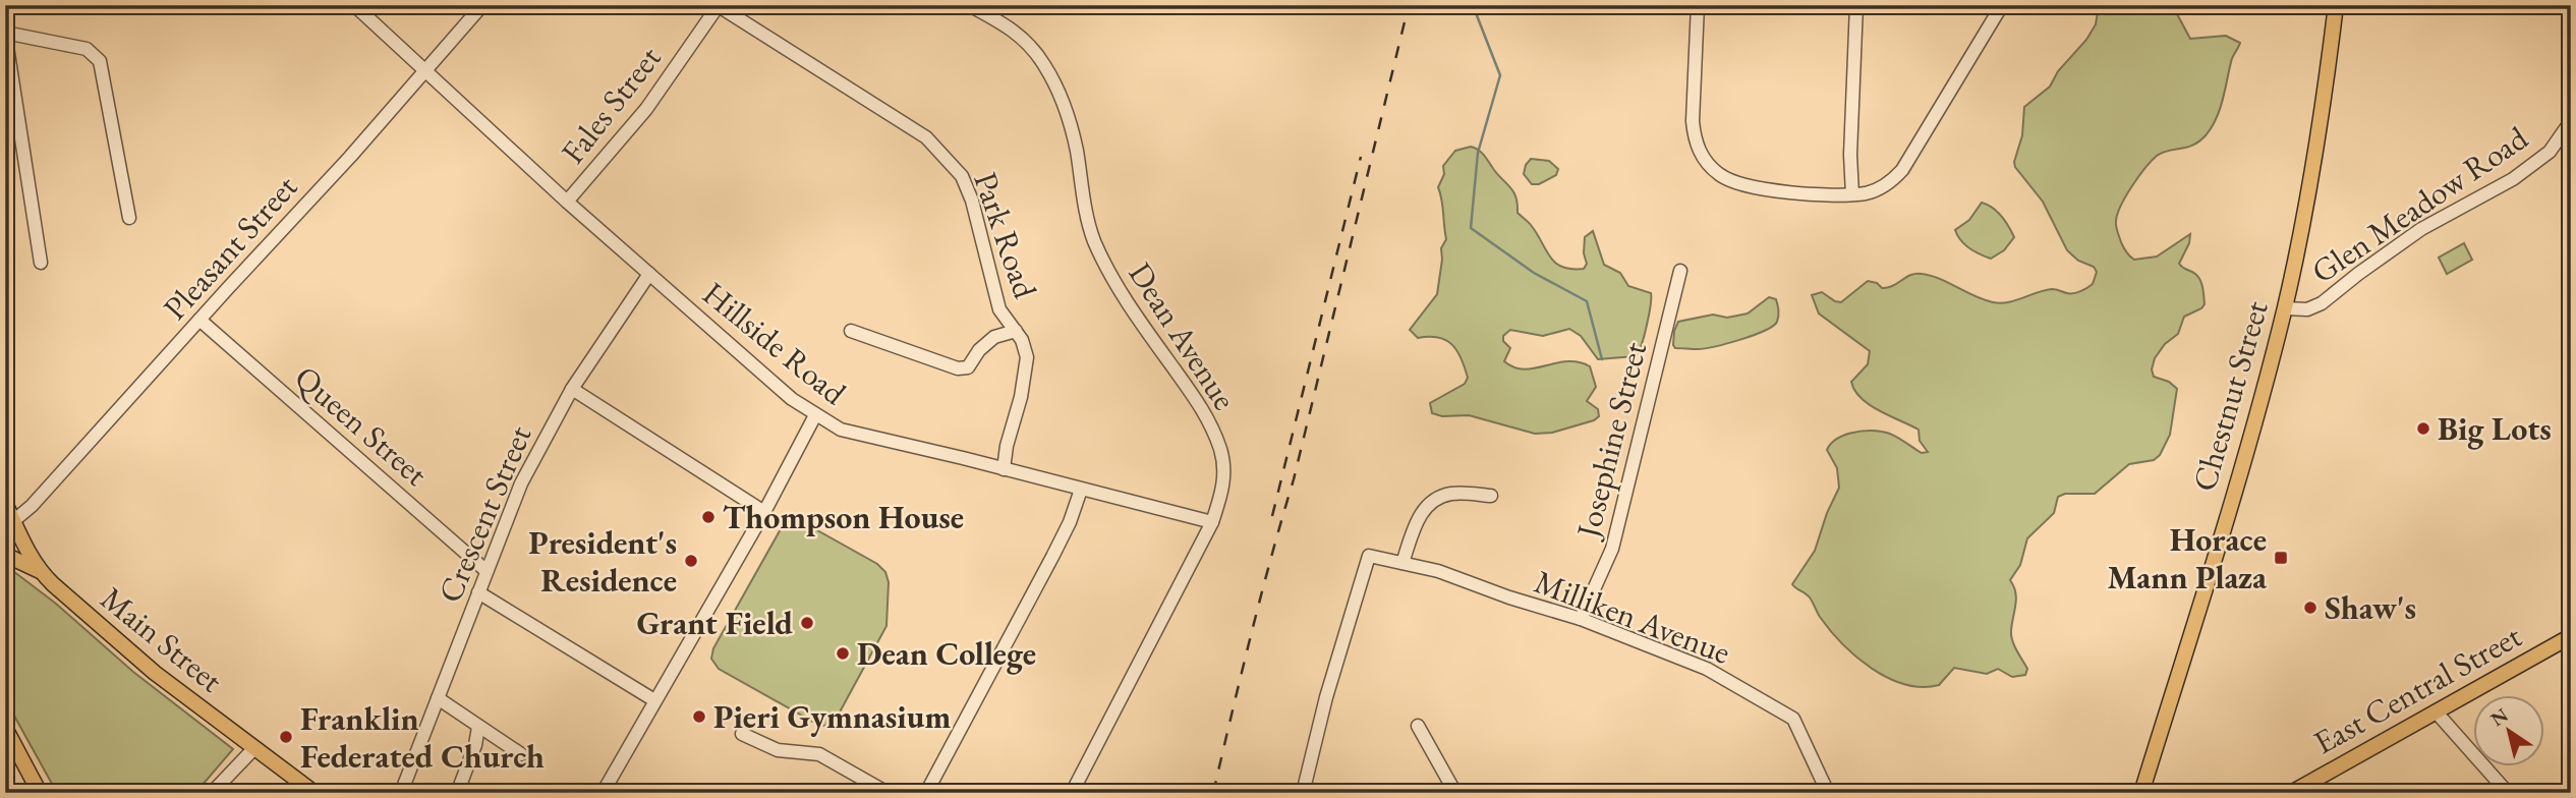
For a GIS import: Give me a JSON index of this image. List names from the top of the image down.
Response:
{
  "streets": {
    "main road": ["Chestnut Street", "Main Street", "East Central Street"],
    "street": [
      "Fales Street",
      "Glen Meadow Road",
      "Park Road",
      "Pleasant Street",
      "Dean Avenue",
      "Hillside Road",
      "Queen Street",
      "Josephine Street",
      "Crescent Street",
      "Milliken Avenue"
    ]
  },
  "crossings": [
    ["Fales Street", "Park Road"],
    ["Fales Street", "Hillside Road"],
    ["Glen Meadow Road", "Chestnut Street"],
    ["Park Road", "Hillside Road"],
    ["Pleasant Street", "Hillside Road"],
    ["Pleasant Street", "Queen Street"],
    ["Pleasant Street", "Main Street"],
    ["Dean Avenue", "Hillside Road"],
    ["Hillside Road", "Crescent Street"],
    ["Queen Street", "Crescent Street"],
    ["Josephine Street", "Milliken Avenue"]
  ],
  "places": {
    "other": [
      "Big Lots",
      "Thompson House",
      "President's Residence",
      "Shaw's",
      "Grant Field",
      "Dean College",
      "Pieri Gymnasium",
      "Franklin Federated Church"
    ],
    "transit": ["Horace Mann Plaza"]
  },
  "north": "top left"
}
